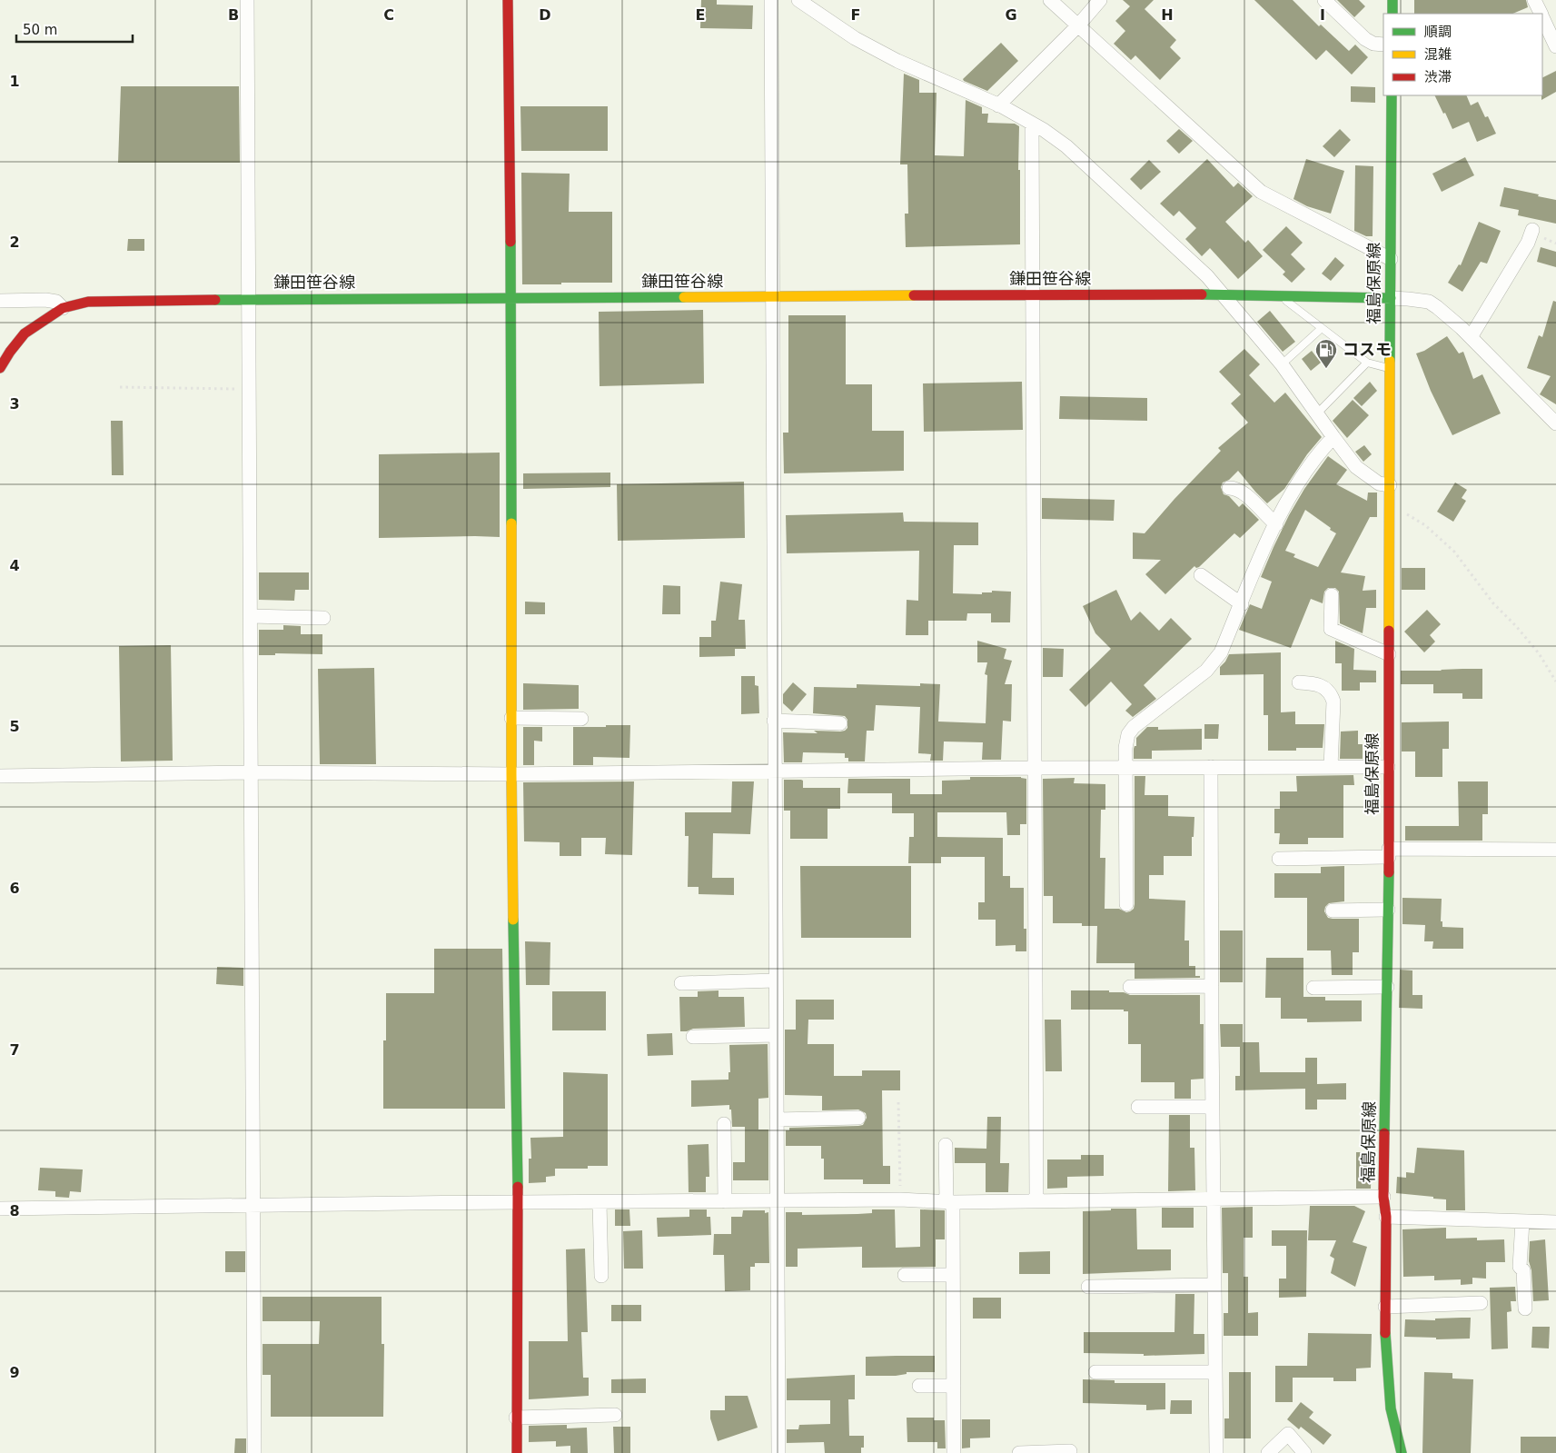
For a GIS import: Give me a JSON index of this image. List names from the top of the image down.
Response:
{
  "streets": {
    "street": ["鎌田笹谷線", "福島保原線"]
  },
  "crossings": [
    ["鎌田笹谷線", "福島保原線"]
  ],
  "places": {
    "fuel station": ["コスモ"]
  },
  "legend": ["順調", "混雑", "渋滞"],
  "scale_bar": "50 m",
  "grid": {
    "columns": [
      "B",
      "C",
      "D",
      "E",
      "F",
      "G",
      "H",
      "I"
    ],
    "rows": [
      "1",
      "2",
      "3",
      "4",
      "5",
      "6",
      "7",
      "8",
      "9"
    ]
  }
}
